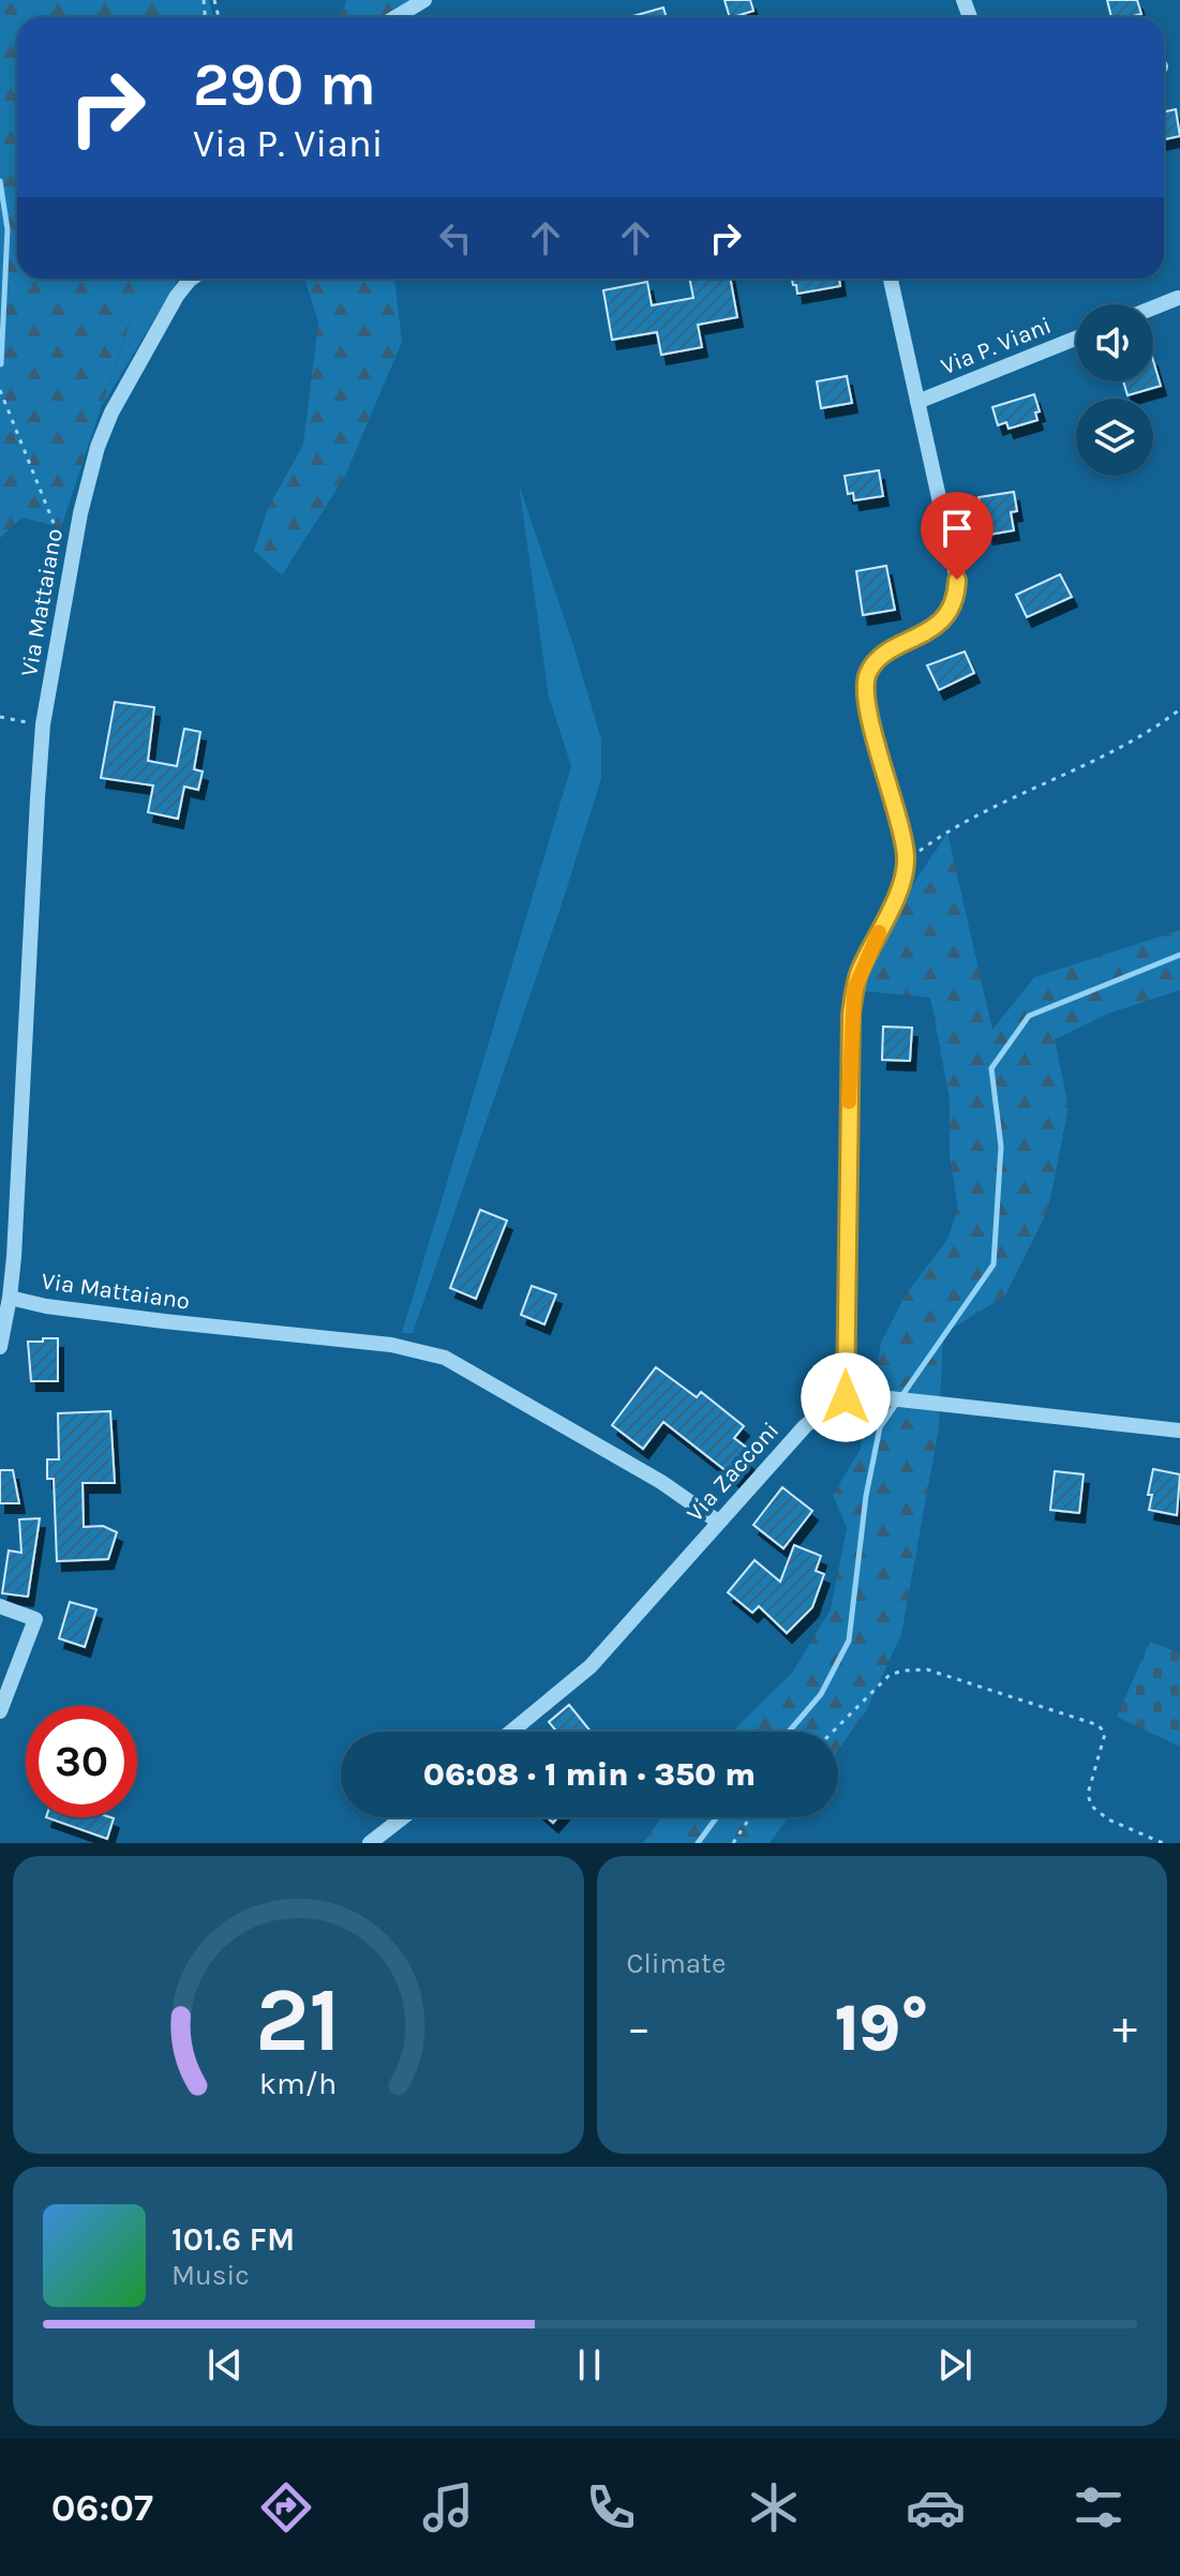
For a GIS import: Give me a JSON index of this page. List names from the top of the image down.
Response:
{
  "streets": {
    "street": ["Via P. Viani", "Via Mattaiano", "Via Zacconi"]
  },
  "crossings": [
    ["Via P. Viani", "Via Zacconi"],
    ["Via Mattaiano", "Via Zacconi"]
  ],
  "page": {
    "turn": ["290 m", "Via P. Viani"],
    "limit": "30",
    "trip": "06:08 · 1 min · 350 m",
    "tile": "Climate",
    "heat": ["−", "19°", "+"],
    "song": ["101.6 FM", "Music"],
    "tabs": "06:07",
    "gauge": ["21", "km/h"]
  }
}
